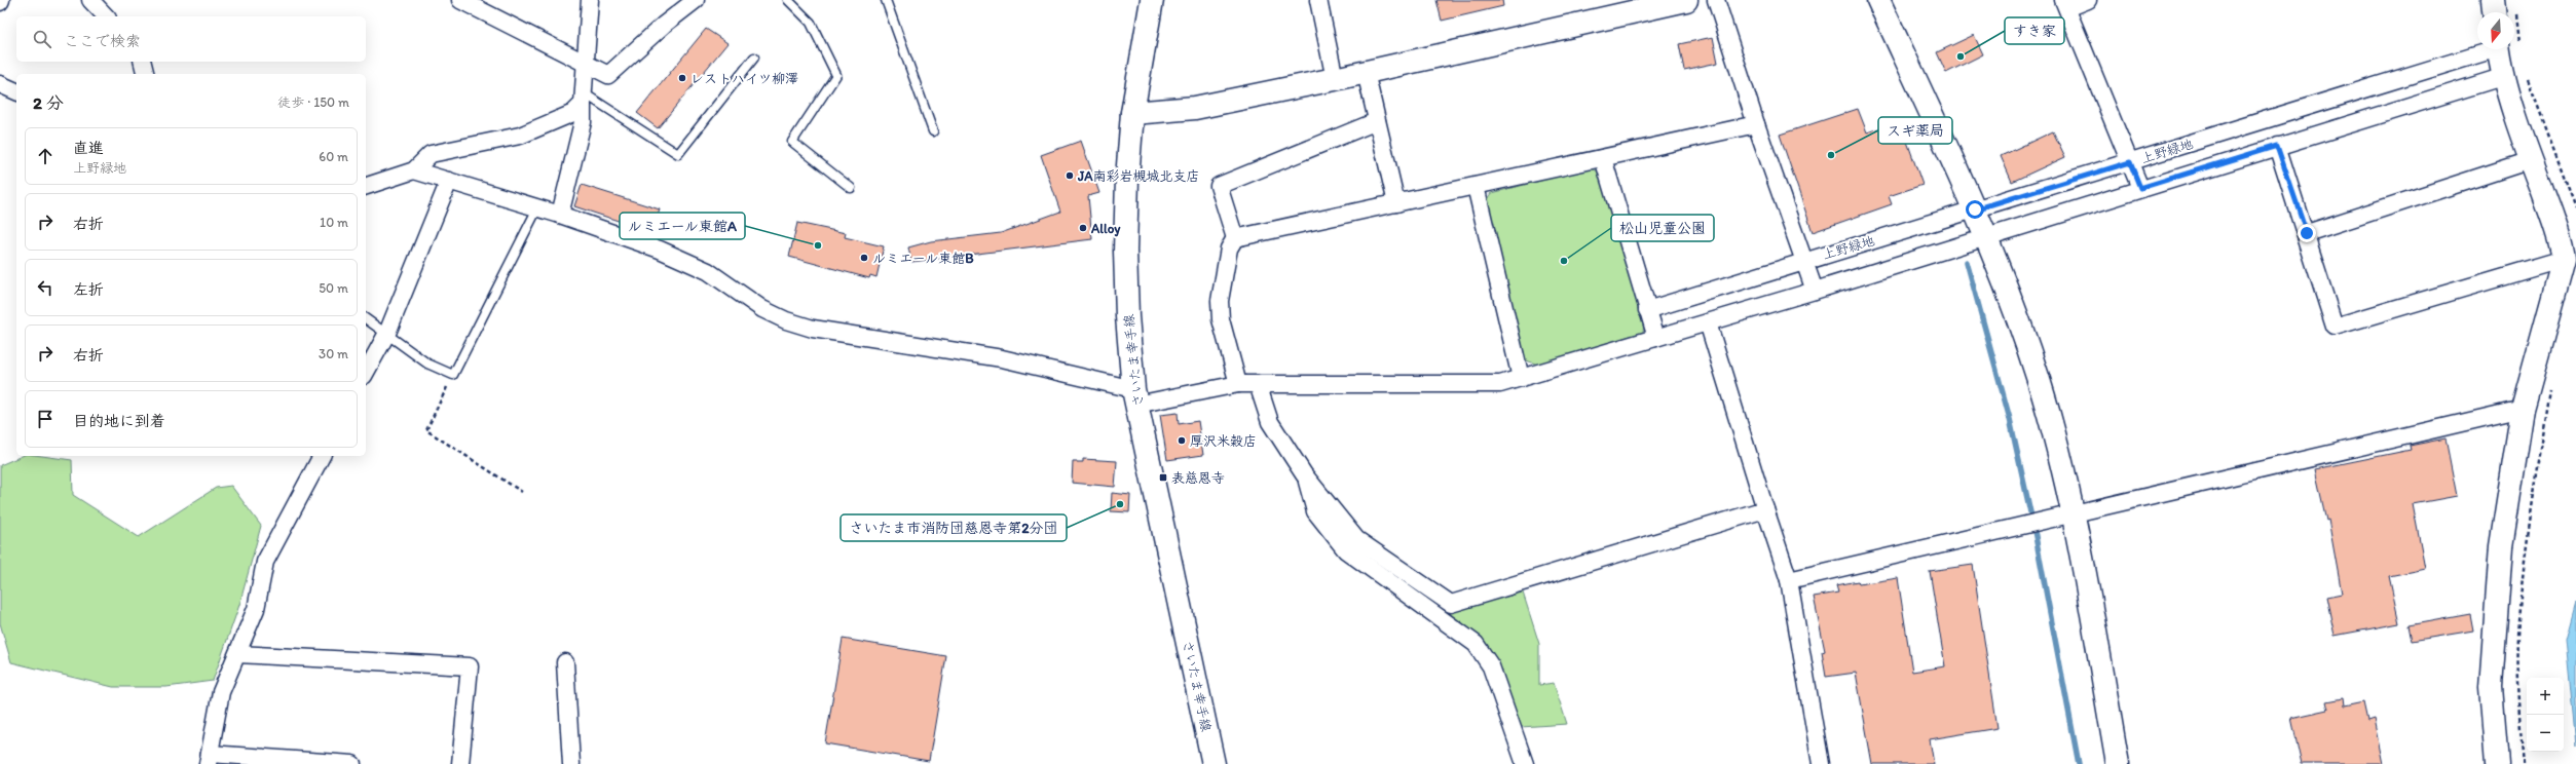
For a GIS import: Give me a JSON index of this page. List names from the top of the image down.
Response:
{
  "streets": {
    "street": ["上野緑地", "さいたま幸手線"]
  },
  "places": {
    "other": [
      "すき家",
      "レストハイツ柳澤",
      "スギ薬局",
      "JA南彩岩槻城北支店",
      "Alloy",
      "ルミエール東館A",
      "ルミエール東館B",
      "松山児童公園",
      "厚沢米穀店",
      "さいたま市消防団慈恩寺第2分団"
    ],
    "transit": ["表慈恩寺"]
  },
  "north": "bottom",
  "page": {
    "search": "ここで検索",
    "heading": ["2 分", "徒歩 · 150 m"],
    "list": [
      ["直進", "上野緑地", "60 m"],
      ["右折", "10 m"],
      ["左折", "50 m"],
      ["右折", "30 m"],
      "目的地に到着"
    ],
    "map_buttons": ["+", "−"]
  }
}
